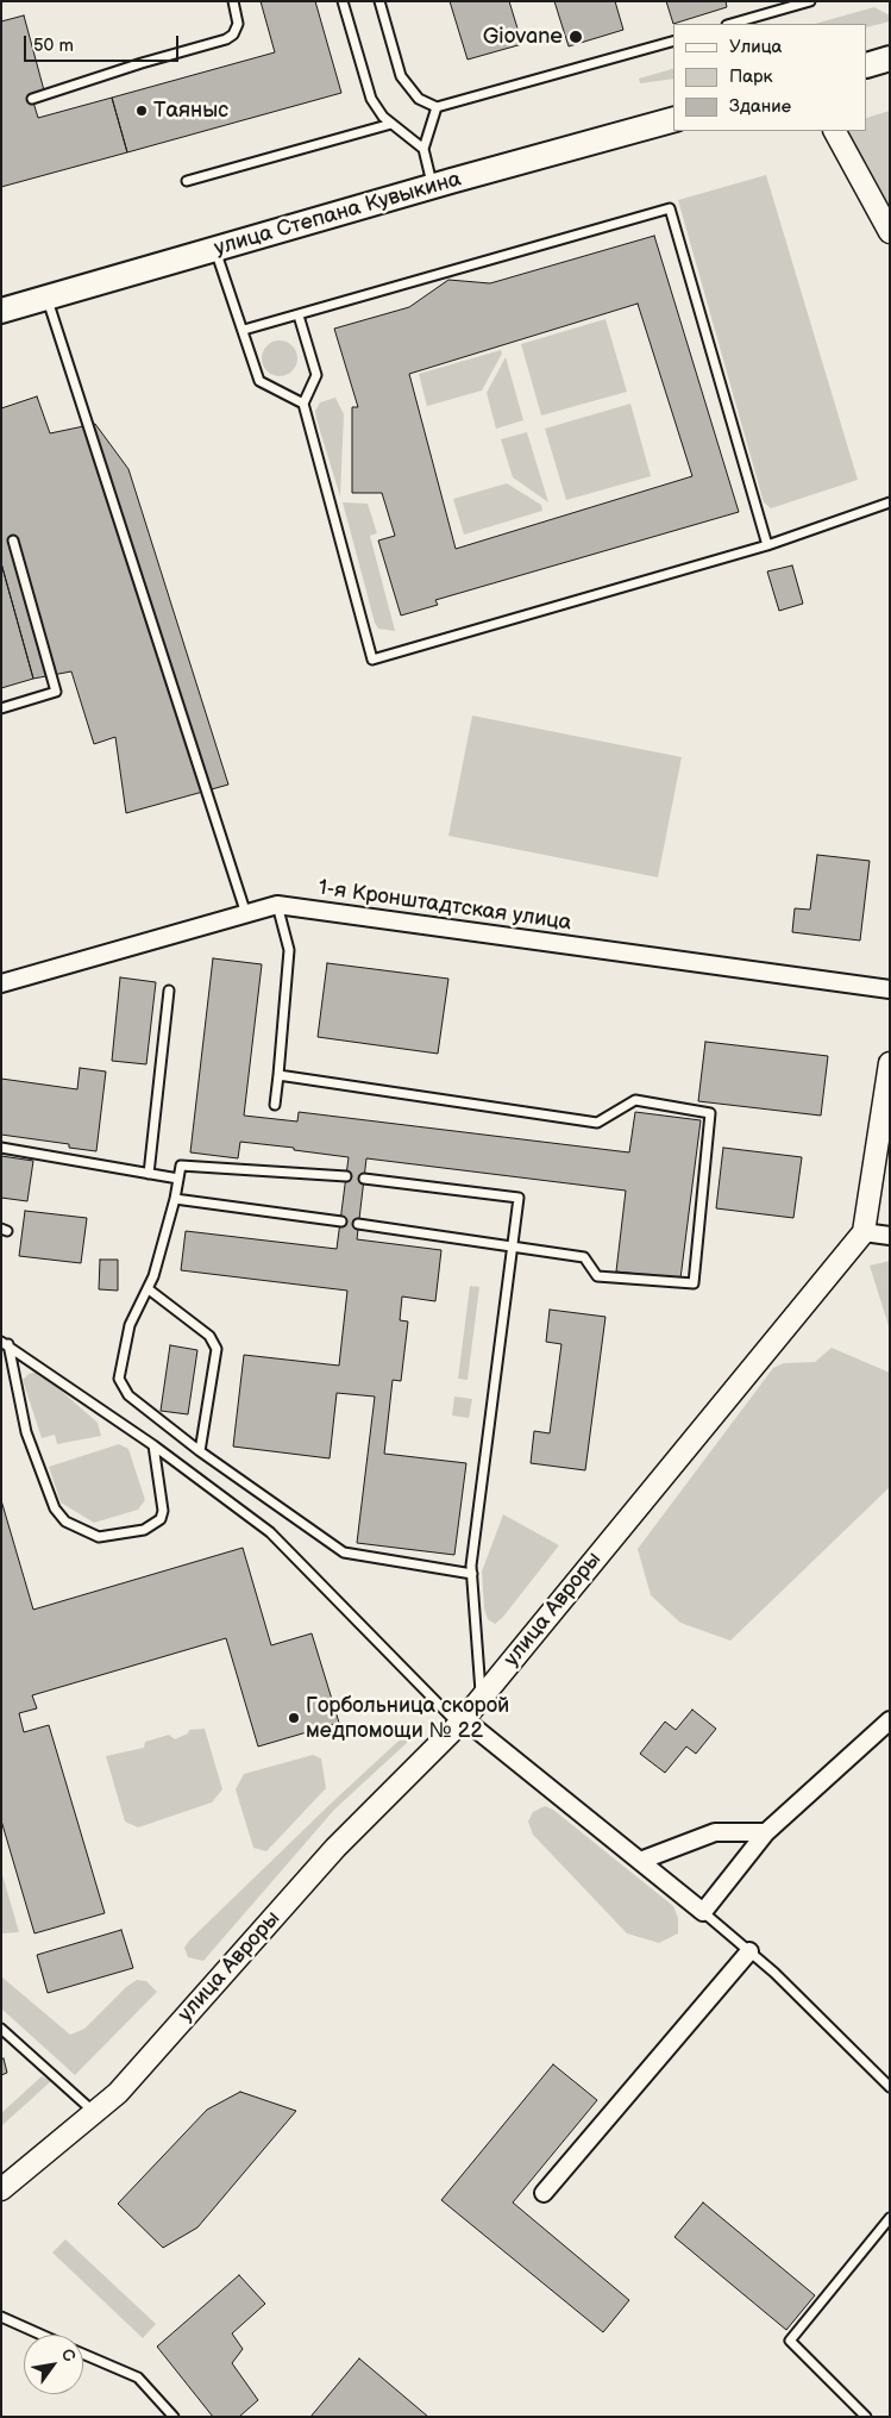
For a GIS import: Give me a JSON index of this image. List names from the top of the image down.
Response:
{
  "streets": {
    "main road": ["улица Степана Кувыкина"],
    "street": ["1-я Кронштадтская улица", "улица Авроры"]
  },
  "places": ["Giovane", "Таяныс", "Горбольница скорой медпомощи № 22"],
  "legend": ["Улица", "Парк", "Здание"],
  "scale_bar": "50 m",
  "north": "top right"
}
